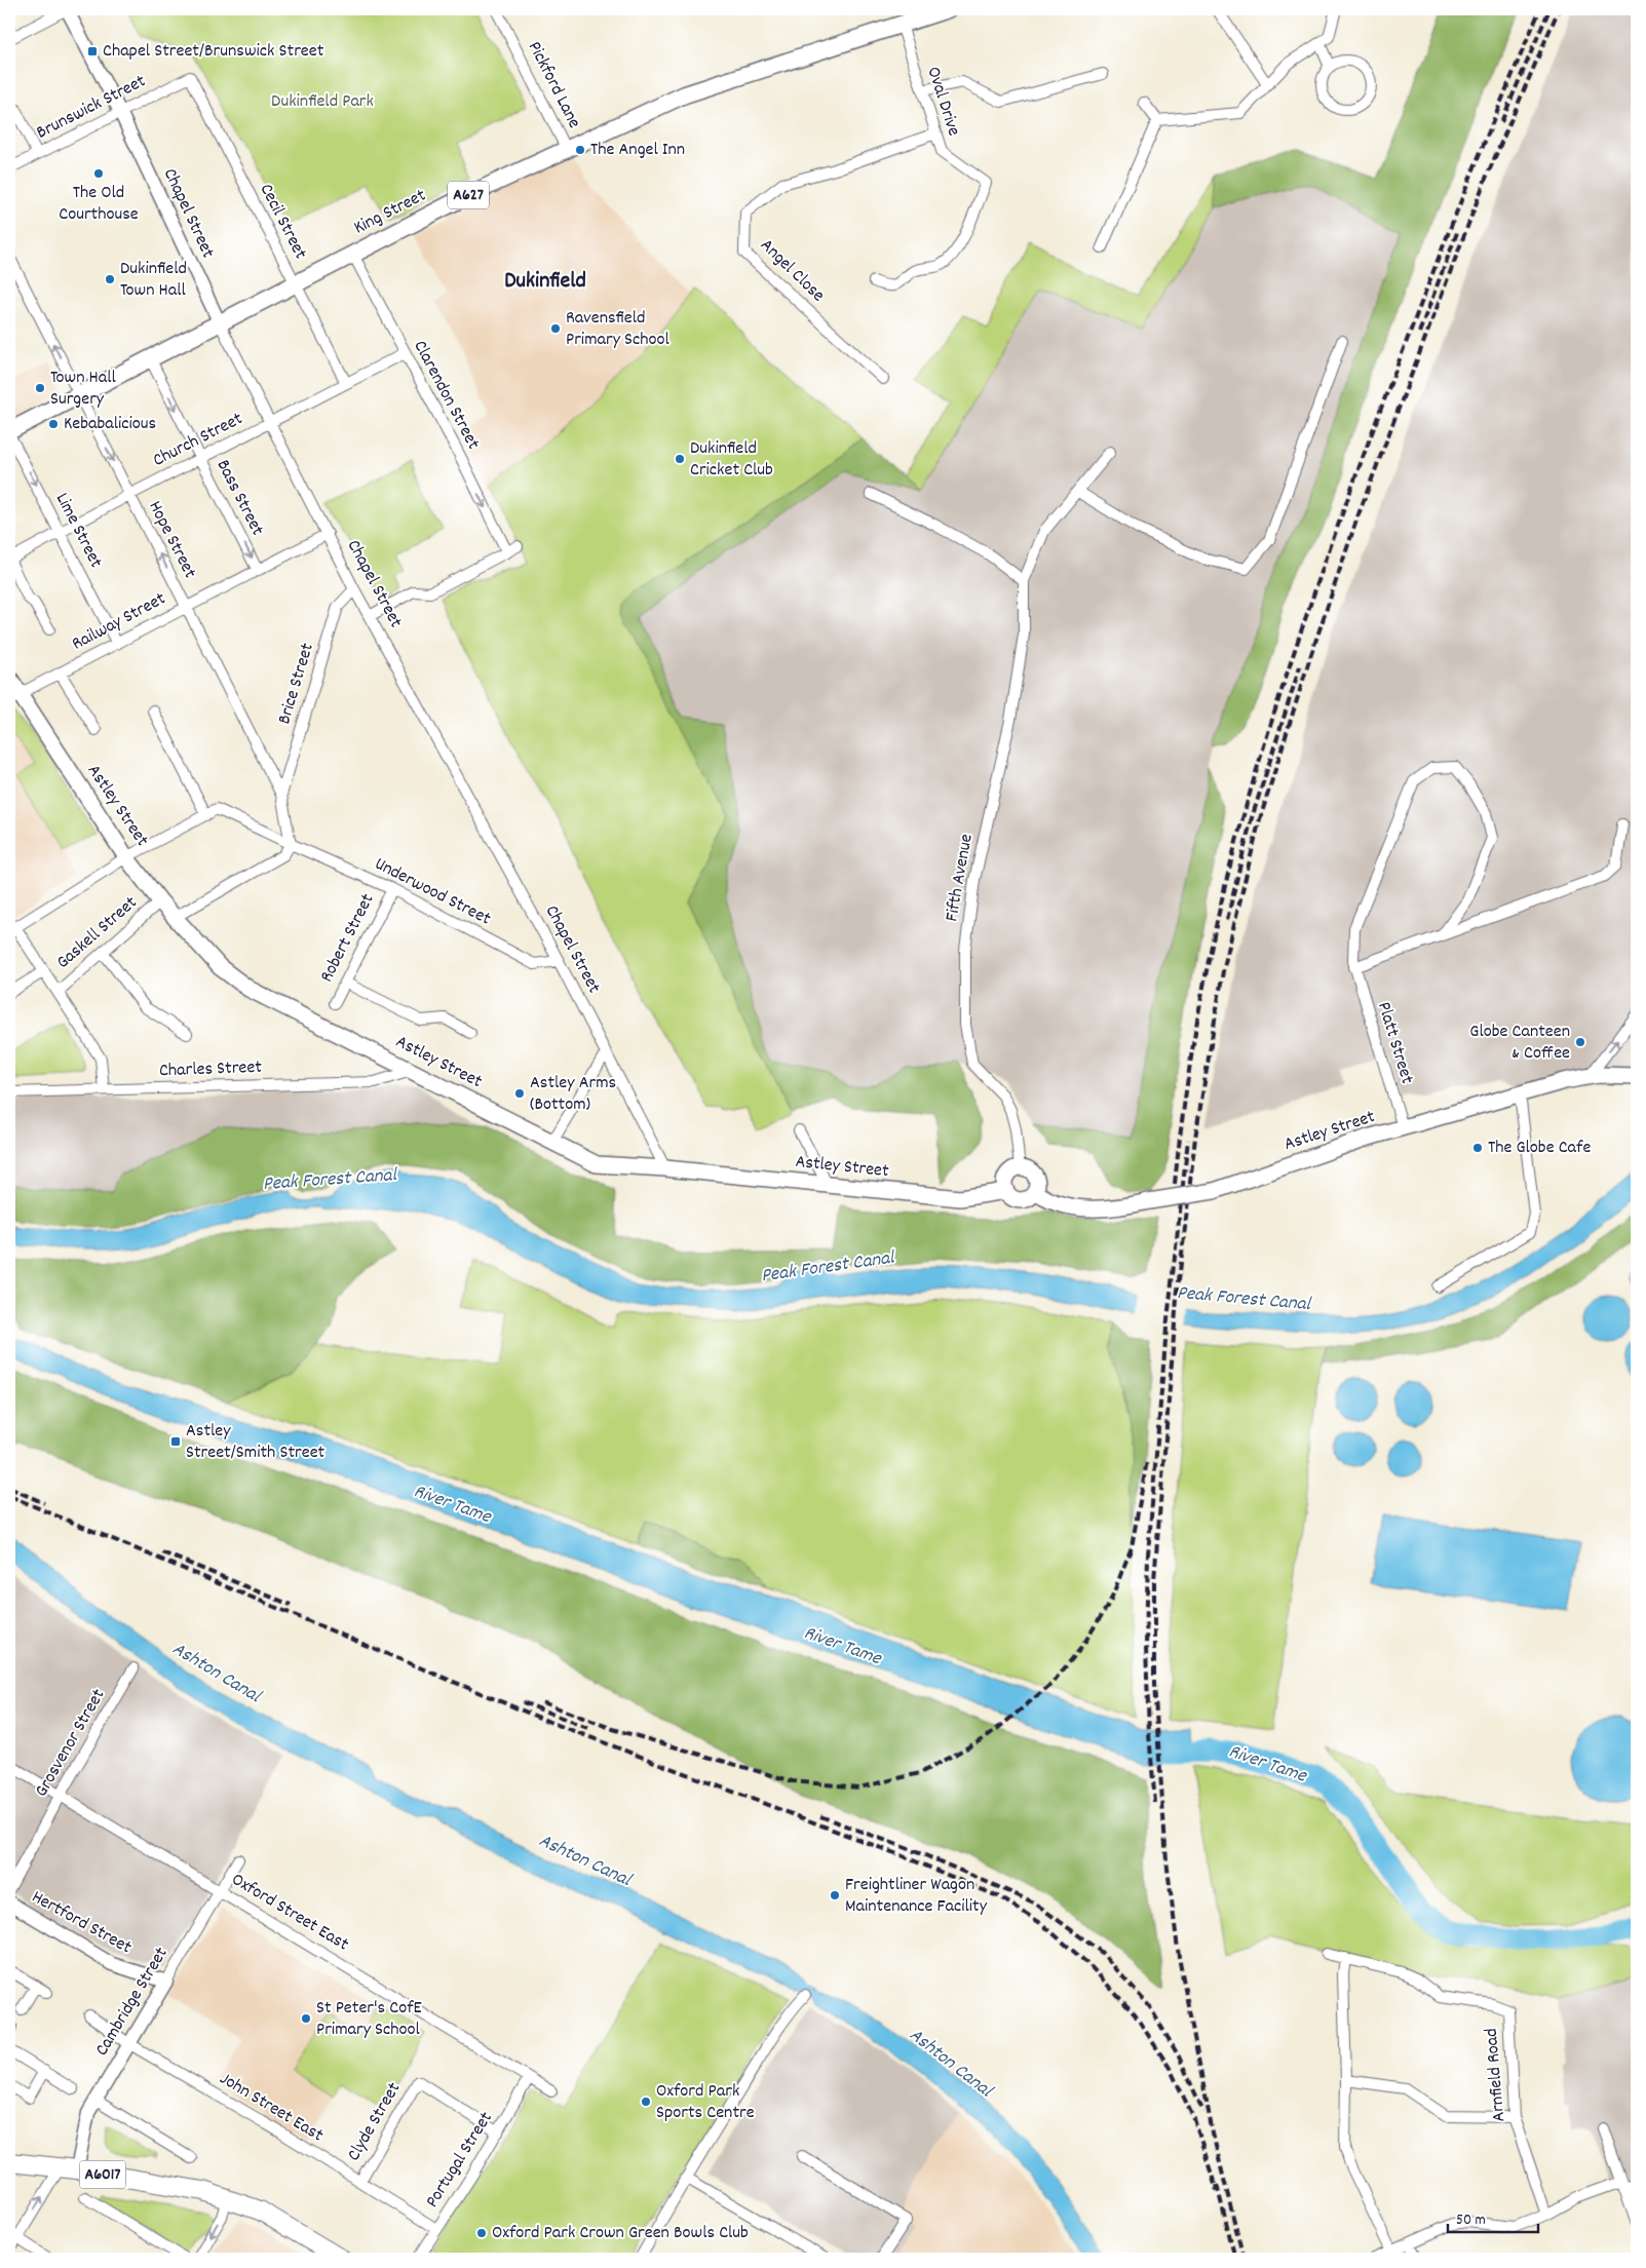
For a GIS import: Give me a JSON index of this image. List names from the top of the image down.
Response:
{
  "streets": {
    "highway": ["A6017"],
    "main road": ["A627", "King Street", "Astley Street"],
    "street": [
      "Pickford Lane",
      "Oval Drive",
      "Brunswick Street",
      "Chapel Street",
      "Cecil Street",
      "Angel Close",
      "Clarendon Street",
      "Church Street",
      "Bass Street",
      "Lime Street",
      "Hope Street",
      "Railway Street",
      "Brice Street",
      "Fifth Avenue",
      "Underwood Street",
      "Gaskell Street",
      "Robert Street",
      "Platt Street",
      "Charles Street",
      "Grosvenor Street",
      "Oxford Street East",
      "Hertford Street",
      "Cambridge Street",
      "Arnfield Road",
      "John Street East",
      "Clyde Street",
      "Portugal Street"
    ]
  },
  "crossings": [
    ["Pickford Lane", "King Street"],
    ["Oval Drive", "King Street"],
    ["Oval Drive", "Angel Close"],
    ["Brunswick Street", "Chapel Street"],
    ["Brunswick Street", "Cecil Street"],
    ["King Street", "Chapel Street"],
    ["King Street", "Cecil Street"],
    ["King Street", "Clarendon Street"],
    ["King Street", "Bass Street"],
    ["King Street", "Lime Street"],
    ["King Street", "Hope Street"],
    ["Chapel Street", "Church Street"],
    ["Chapel Street", "Railway Street"],
    ["Chapel Street", "Brice Street"],
    ["Chapel Street", "Astley Street"],
    ["Chapel Street", "Underwood Street"],
    ["Cecil Street", "Church Street"],
    ["Clarendon Street", "Church Street"],
    ["Church Street", "Bass Street"],
    ["Church Street", "Lime Street"],
    ["Church Street", "Hope Street"],
    ["Bass Street", "Railway Street"],
    ["Lime Street", "Railway Street"],
    ["Hope Street", "Railway Street"],
    ["Hope Street", "Brice Street"],
    ["Hope Street", "Underwood Street"],
    ["Railway Street", "Astley Street"],
    ["Astley Street", "Fifth Avenue"],
    ["Astley Street", "Gaskell Street"],
    ["Astley Street", "Platt Street"],
    ["Astley Street", "Charles Street"],
    ["Underwood Street", "Robert Street"],
    ["Grosvenor Street", "Oxford Street East"],
    ["Oxford Street East", "Cambridge Street"],
    ["Oxford Street East", "Portugal Street"],
    ["Hertford Street", "Cambridge Street"],
    ["Cambridge Street", "John Street East"],
    ["Cambridge Street", "A6017"],
    ["John Street East", "Clyde Street"],
    ["John Street East", "Portugal Street"],
    ["Clyde Street", "Portugal Street"]
  ],
  "one_way": ["Clarendon Street", "Bass Street", "Lime Street"],
  "districts": ["Dukinfield"],
  "water": ["Peak Forest Canal", "River Tame", "Ashton Canal"],
  "parks": ["Dukinfield Park"],
  "places": {
    "transit": ["Chapel Street/Brunswick Street", "Astley Street/Smith Street"],
    "other": [
      "The Angel Inn",
      "The Old Courthouse",
      "Dukinfield Town Hall",
      "Ravensfield Primary School",
      "Town Hall Surgery",
      "Kebabalicious",
      "Dukinfield Cricket Club",
      "Globe Canteen & Coffee",
      "Astley Arms (Bottom)",
      "The Globe Cafe",
      "Freightliner Wagon Maintenance Facility",
      "St Peter's CofE Primary School",
      "Oxford Park Sports Centre",
      "Oxford Park Crown Green Bowls Club"
    ]
  },
  "scale_bar": "50 m"
}
